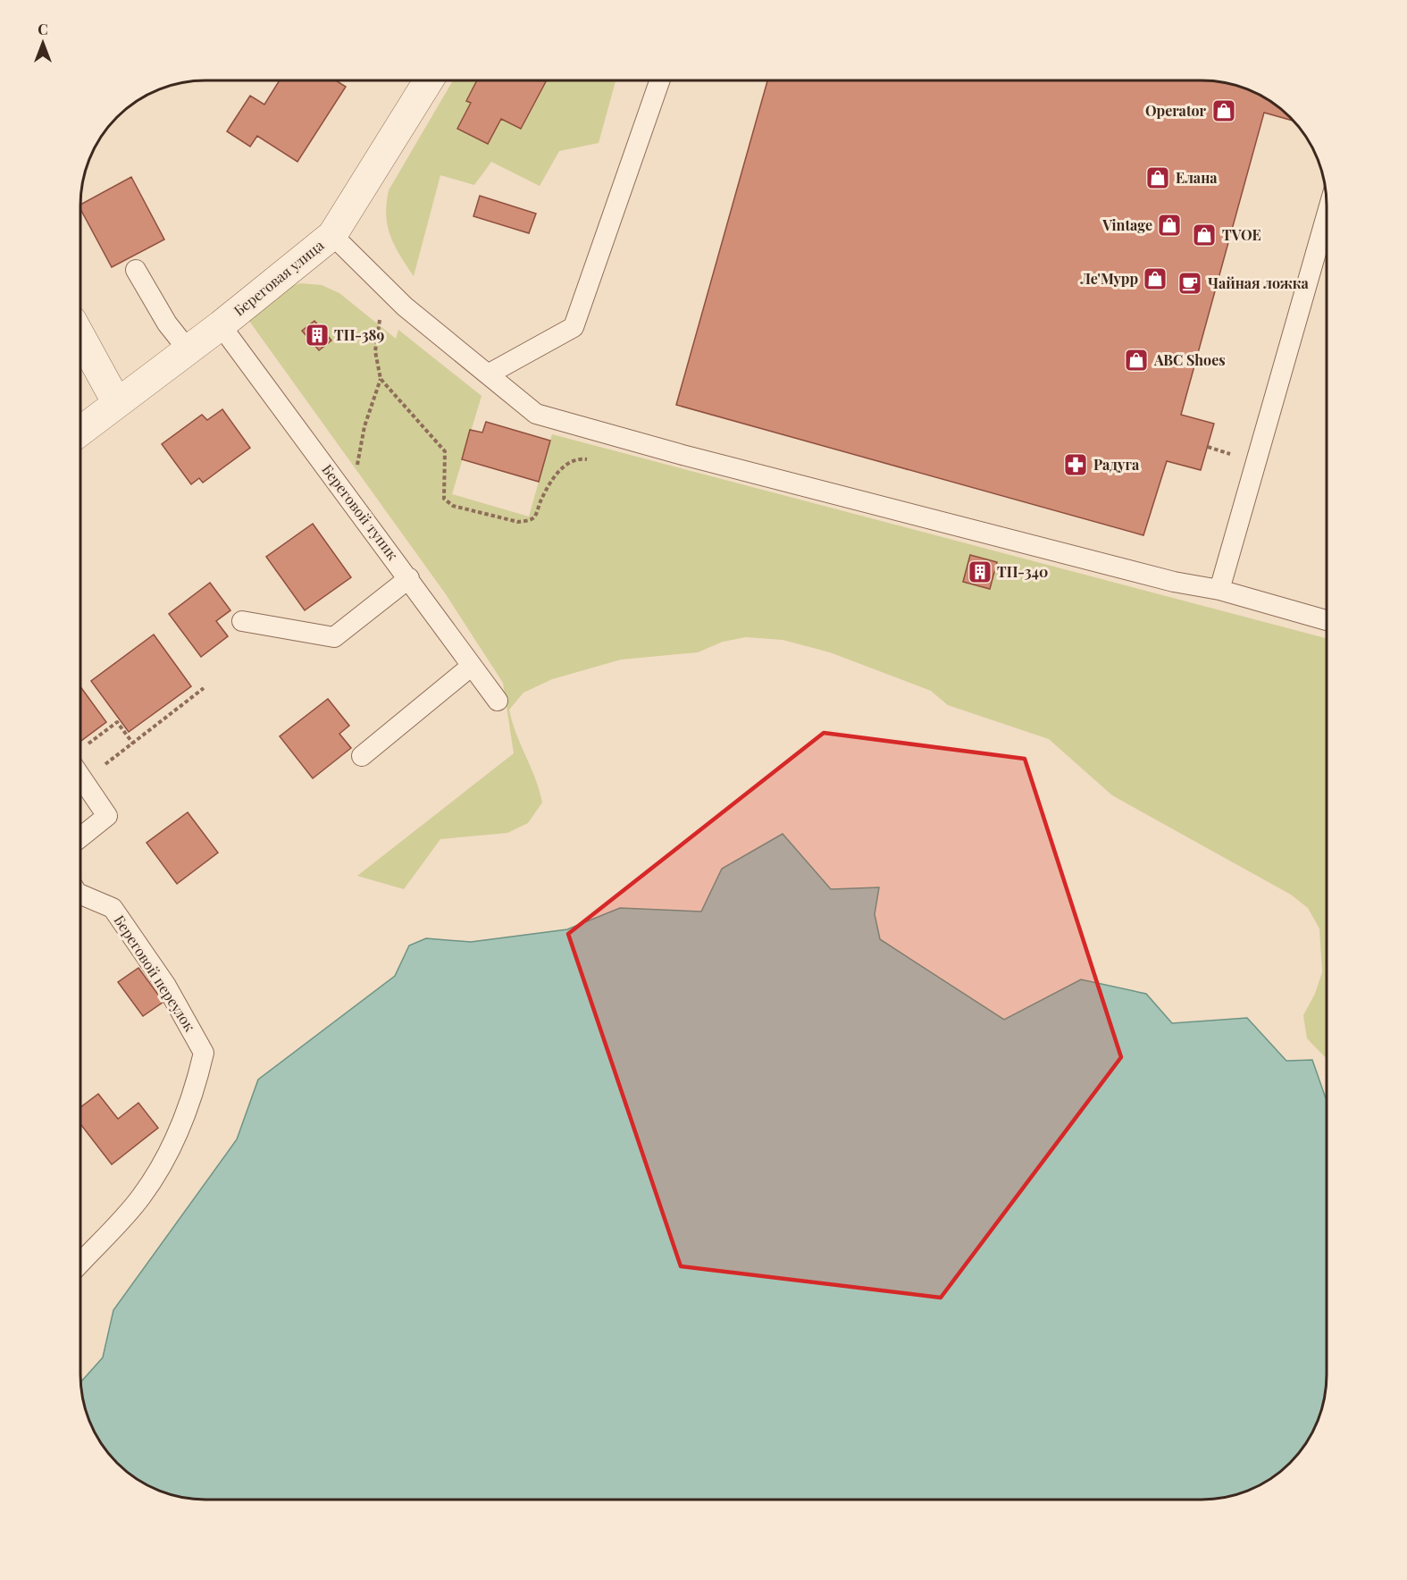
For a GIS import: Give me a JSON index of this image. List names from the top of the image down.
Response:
{
  "streets": {
    "street": ["Береговая улица"],
    "lane": ["Береговой тупик", "Береговой переулок"]
  },
  "crossings": [
    ["Береговая улица", "Береговой тупик"]
  ],
  "places": {
    "shop": [
      "Operator",
      "Елана",
      "Vintage",
      "TVOE",
      "Ле'Мурр",
      "ABC Shoes"
    ],
    "cafe": ["Чайная ложка"],
    "building": ["ТП-389", "ТП-340"],
    "pharmacy": ["Радуга"]
  },
  "north": "top"
}
